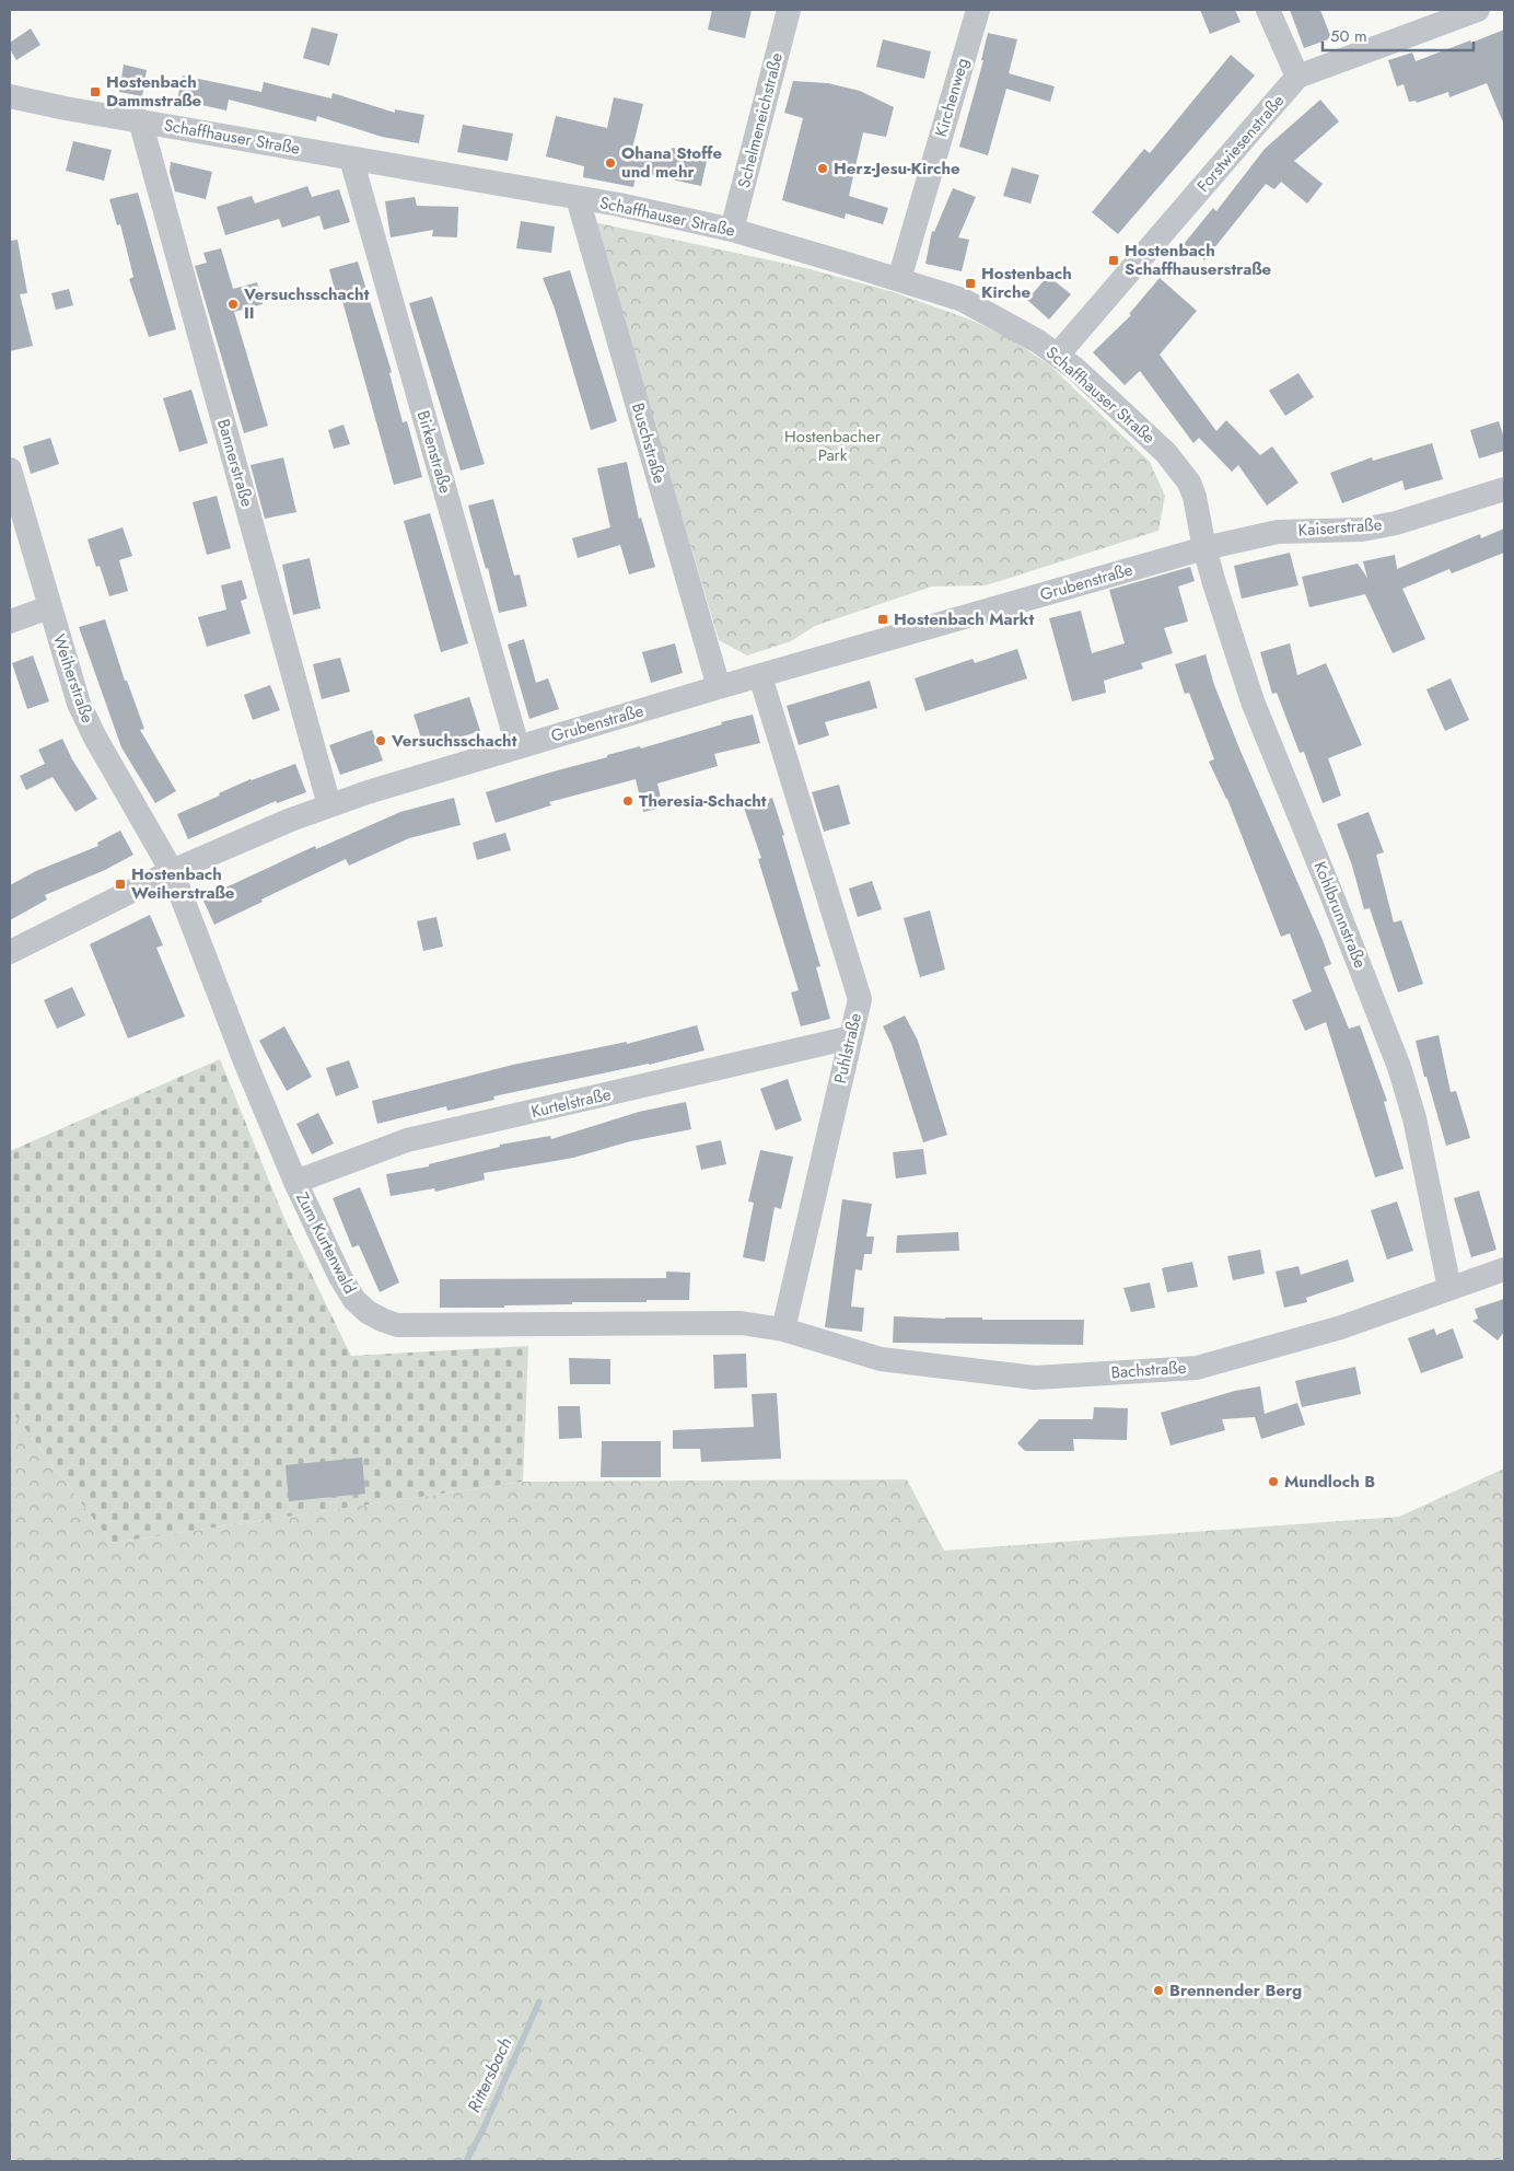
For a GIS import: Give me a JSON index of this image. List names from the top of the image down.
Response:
{
  "streets": {
    "street": [
      "Kirchenweg",
      "Schelmeneichstraße",
      "Schaffhauser Straße",
      "Forstwiesenstraße",
      "Buschstraße",
      "Birkenstraße",
      "Bannerstraße",
      "Kaiserstraße",
      "Grubenstraße",
      "Weiherstraße",
      "Kohlbrunnstraße",
      "Puhlstraße",
      "Kurtelstraße",
      "Zum Kurtenwald",
      "Bachstraße"
    ]
  },
  "crossings": [
    ["Kirchenweg", "Schaffhauser Straße"],
    ["Schelmeneichstraße", "Schaffhauser Straße"],
    ["Schaffhauser Straße", "Forstwiesenstraße"],
    ["Schaffhauser Straße", "Buschstraße"],
    ["Schaffhauser Straße", "Birkenstraße"],
    ["Schaffhauser Straße", "Bannerstraße"],
    ["Schaffhauser Straße", "Kaiserstraße"],
    ["Schaffhauser Straße", "Grubenstraße"],
    ["Schaffhauser Straße", "Kohlbrunnstraße"],
    ["Buschstraße", "Grubenstraße"],
    ["Birkenstraße", "Grubenstraße"],
    ["Bannerstraße", "Grubenstraße"],
    ["Kaiserstraße", "Grubenstraße"],
    ["Kaiserstraße", "Kohlbrunnstraße"],
    ["Grubenstraße", "Weiherstraße"],
    ["Grubenstraße", "Kohlbrunnstraße"],
    ["Grubenstraße", "Puhlstraße"],
    ["Grubenstraße", "Zum Kurtenwald"],
    ["Weiherstraße", "Zum Kurtenwald"],
    ["Kohlbrunnstraße", "Bachstraße"],
    ["Puhlstraße", "Kurtelstraße"],
    ["Puhlstraße", "Zum Kurtenwald"],
    ["Puhlstraße", "Bachstraße"],
    ["Kurtelstraße", "Zum Kurtenwald"],
    ["Zum Kurtenwald", "Bachstraße"]
  ],
  "water": ["Rittersbach"],
  "parks": ["Hostenbacher Park"],
  "places": {
    "transit": [
      "Hostenbach Dammstraße",
      "Hostenbach Schaffhauserstraße",
      "Hostenbach Kirche",
      "Hostenbach Markt",
      "Hostenbach Weiherstraße"
    ],
    "other": [
      "Ohana Stoffe und mehr",
      "Herz-Jesu-Kirche",
      "Versuchsschacht II",
      "Versuchsschacht",
      "Theresia-Schacht",
      "Mundloch B",
      "Brennender Berg"
    ]
  },
  "scale_bar": "50 m"
}
